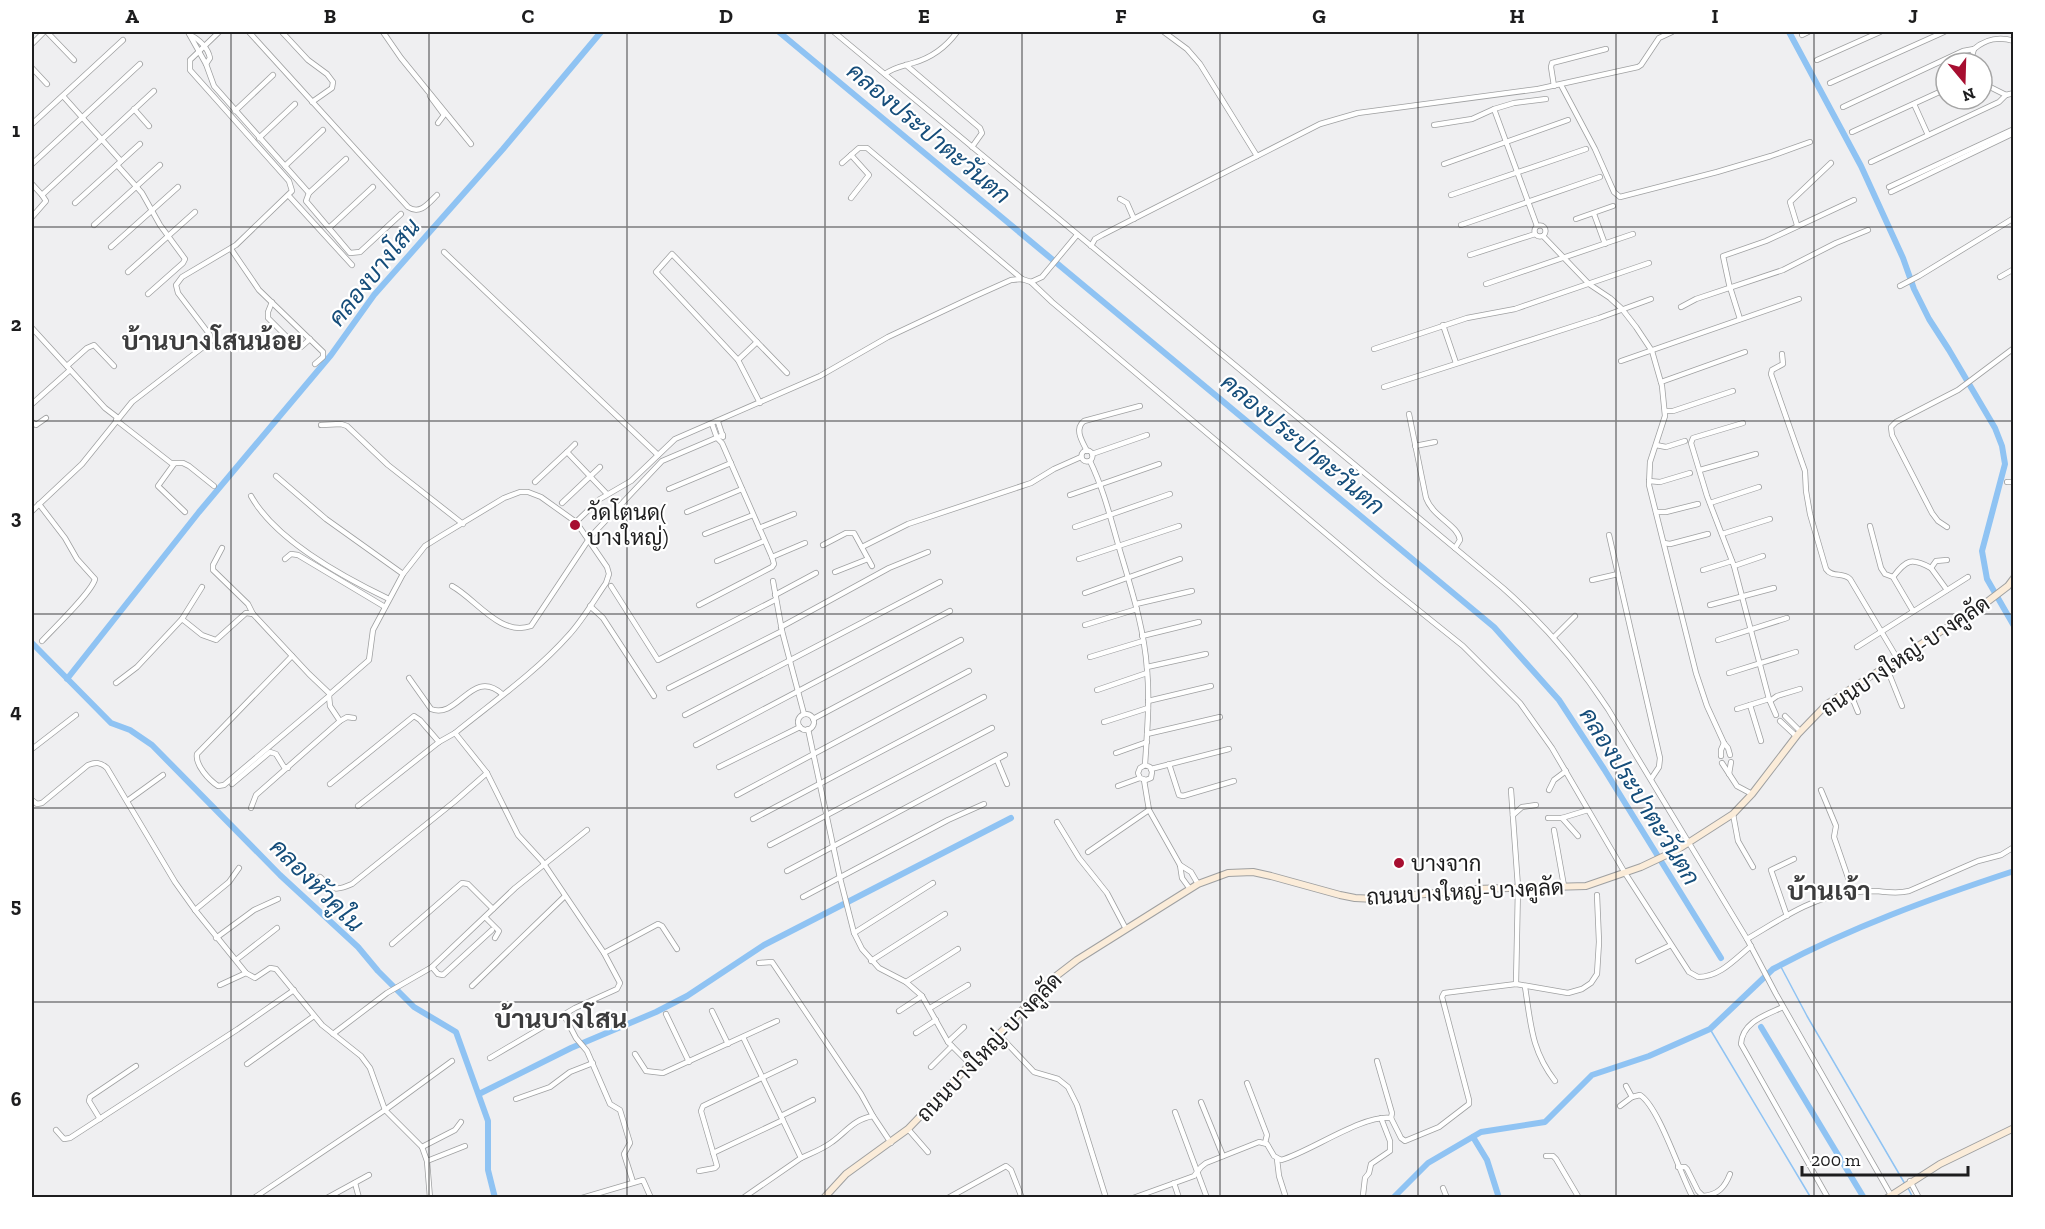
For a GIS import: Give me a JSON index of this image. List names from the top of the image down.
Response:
{
  "streets": {
    "street": ["ถนนบางใหญ่-บางคูลัด"]
  },
  "districts": ["บ้านบางโสนน้อย", "บ้านเจ้า", "บ้านบางโสน"],
  "water": ["คลองประปาตะวันตก", "คลองบางโสน", "คลองหัวคูใน"],
  "places": ["วัดโตนด( บางใหญ่)", "บางจาก"],
  "scale_bar": "200 m",
  "north": "bottom",
  "grid": {
    "columns": [
      "A",
      "B",
      "C",
      "D",
      "E",
      "F",
      "G",
      "H",
      "I",
      "J"
    ],
    "rows": [
      "1",
      "2",
      "3",
      "4",
      "5",
      "6"
    ]
  }
}
